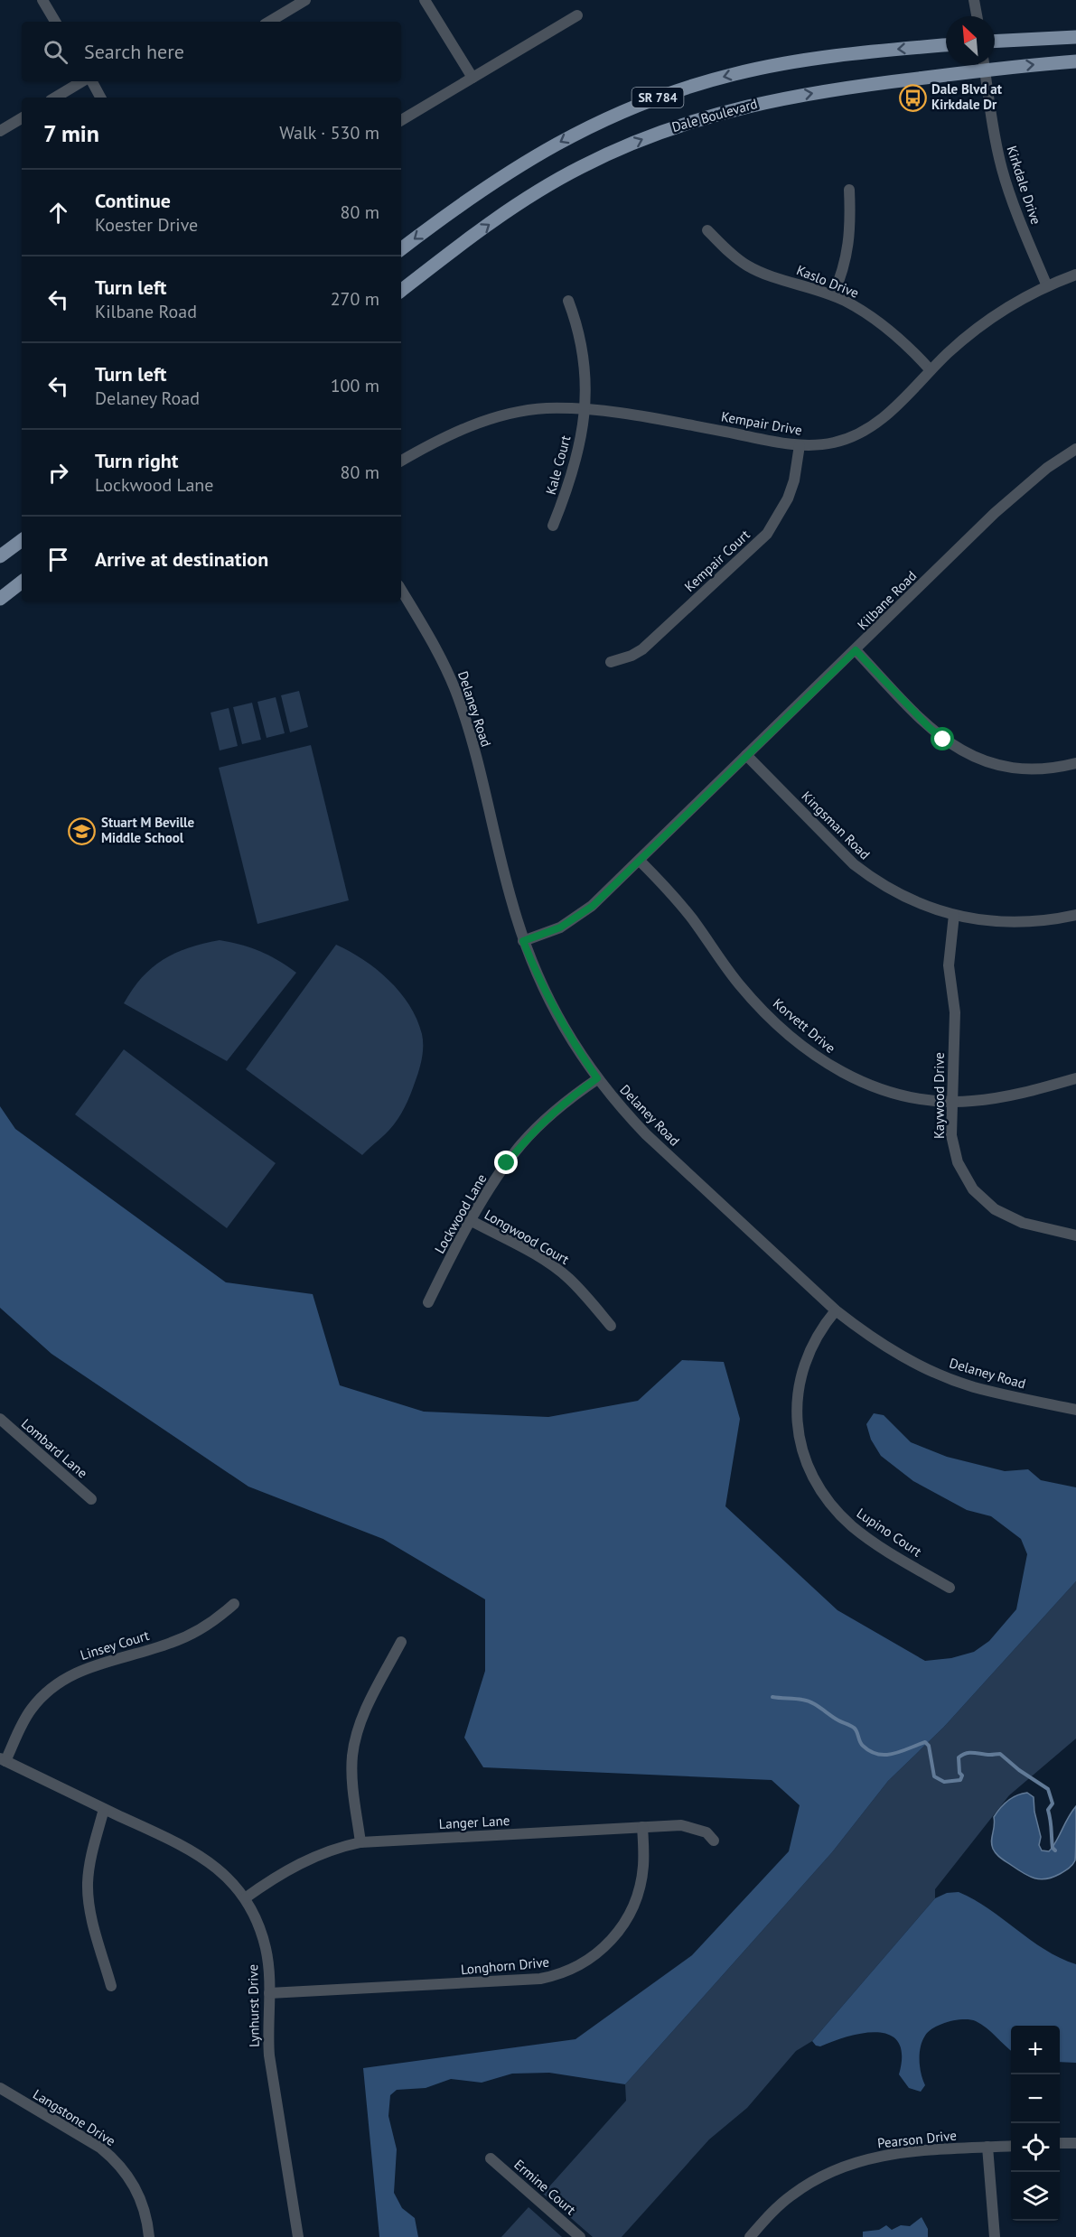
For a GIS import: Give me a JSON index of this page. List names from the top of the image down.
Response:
{
  "streets": {
    "main road": ["SR 784", "Dale Boulevard"],
    "street": [
      "Kirkdale Drive",
      "Kaslo Drive",
      "Kempair Drive",
      "Kale Court",
      "Kempair Court",
      "Kilbane Road",
      "Delaney Road",
      "Kingsman Road",
      "Korvett Drive",
      "Kaywood Drive",
      "Lockwood Lane",
      "Longwood Court",
      "Lombard Lane",
      "Lupino Court",
      "Linsey Court",
      "Langer Lane",
      "Longhorn Drive",
      "Lynhurst Drive",
      "Langstone Drive",
      "Pearson Drive",
      "Ermine Court"
    ]
  },
  "crossings": [
    ["Kirkdale Drive", "Kempair Drive"],
    ["Kaslo Drive", "Kempair Drive"],
    ["Kempair Drive", "Kale Court"],
    ["Kempair Drive", "Kempair Court"],
    ["Kilbane Road", "Delaney Road"],
    ["Kilbane Road", "Kingsman Road"],
    ["Kilbane Road", "Korvett Drive"],
    ["Delaney Road", "Lockwood Lane"],
    ["Delaney Road", "Lupino Court"],
    ["Kingsman Road", "Kaywood Drive"],
    ["Korvett Drive", "Kaywood Drive"],
    ["Lockwood Lane", "Longwood Court"],
    ["Linsey Court", "Lynhurst Drive"],
    ["Langer Lane", "Longhorn Drive"],
    ["Langer Lane", "Lynhurst Drive"],
    ["Longhorn Drive", "Lynhurst Drive"]
  ],
  "places": {
    "bus stop": ["Dale Blvd at Kirkdale Dr"],
    "school or university": ["Stuart M Beville Middle School"]
  },
  "north": "top left",
  "page": {
    "search": "Search here",
    "heading": ["7 min", "Walk · 530 m"],
    "list": [
      ["Continue", "Koester Drive", "80 m"],
      ["Turn left", "Kilbane Road", "270 m"],
      ["Turn left", "Delaney Road", "100 m"],
      ["Turn right", "Lockwood Lane", "80 m"],
      "Arrive at destination"
    ],
    "map_buttons": ["+", "−"]
  }
}
